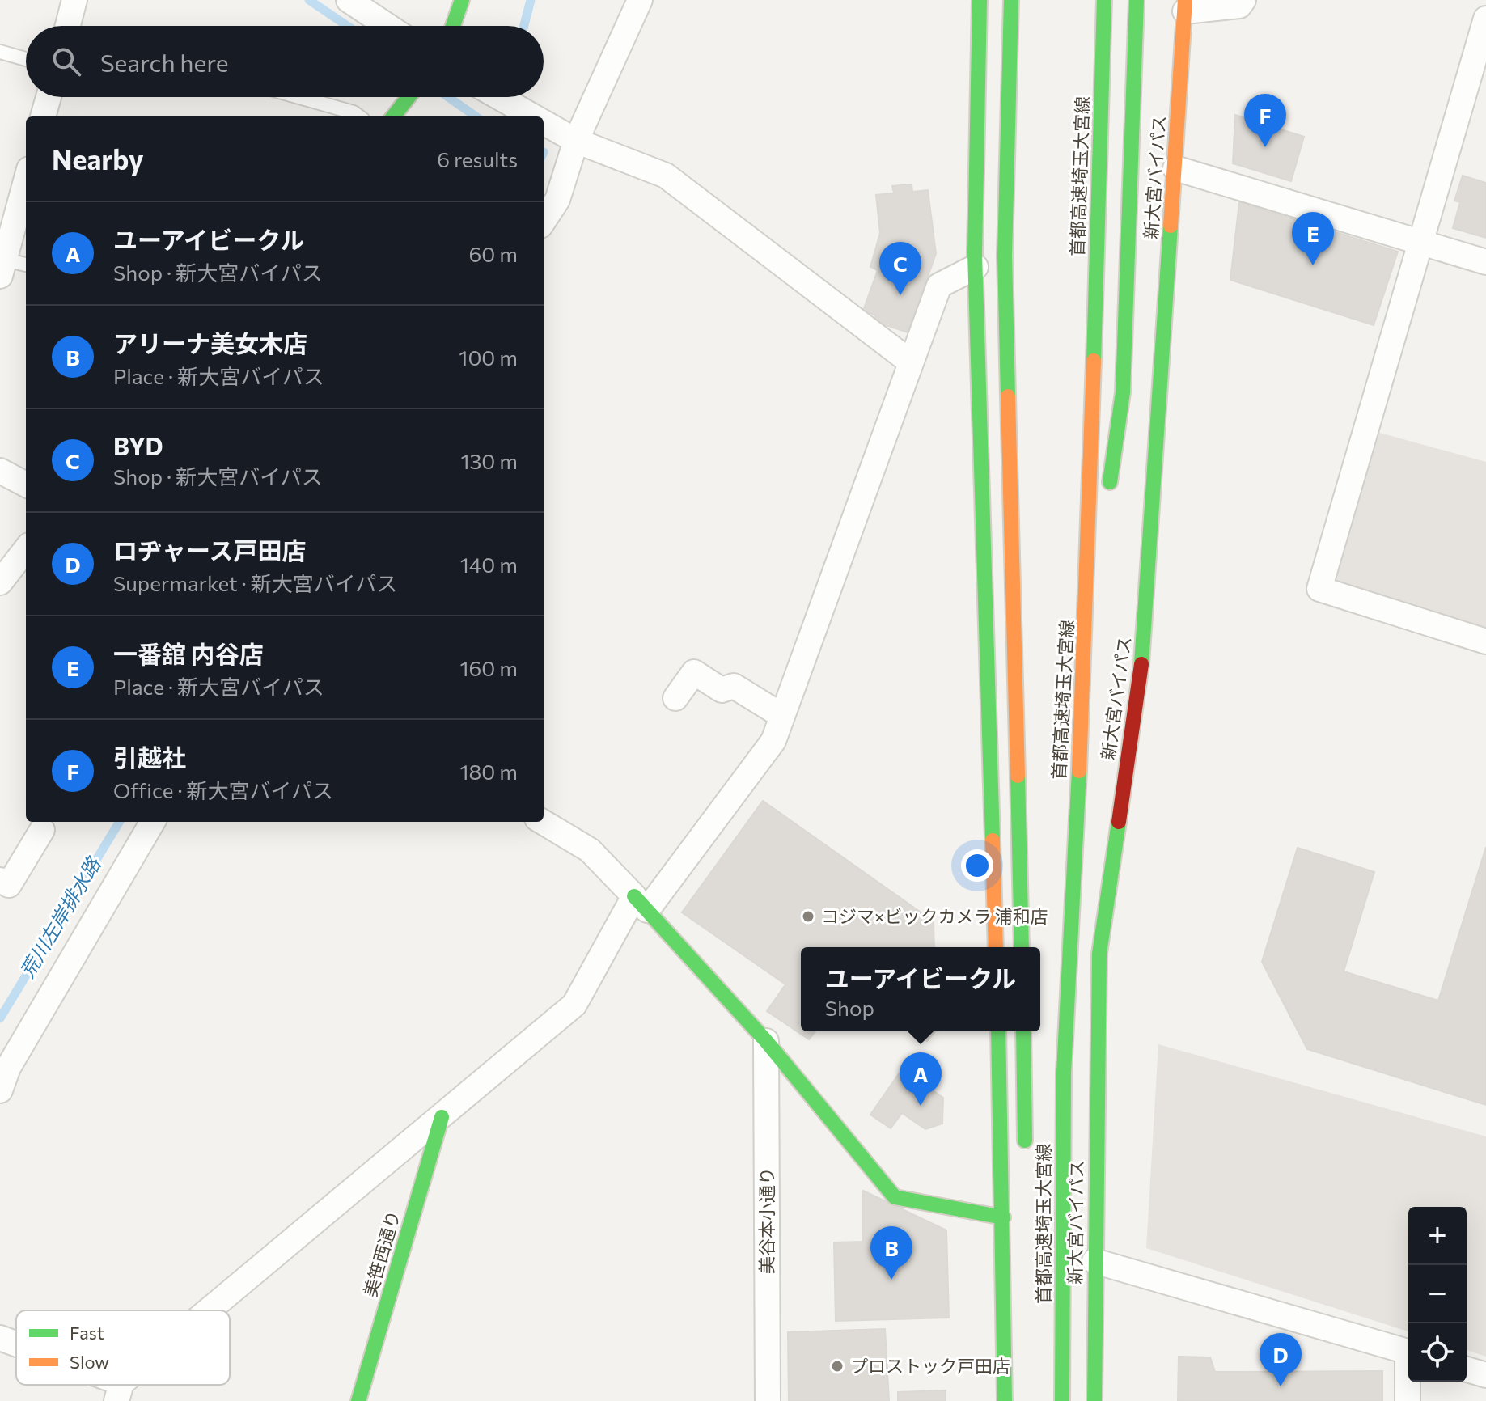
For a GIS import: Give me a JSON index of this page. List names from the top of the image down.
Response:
{
  "streets": {
    "main road": ["首都高速埼玉大宮線", "新大宮バイパス", "美笹西通り"],
    "street": ["美谷本小通り"]
  },
  "water": ["荒川左岸排水路"],
  "places": ["コジマ×ビックカメラ 浦和店", "プロストック戸田店"],
  "legend": ["Fast", "Slow"],
  "page": {
    "search": "Search here",
    "pins": [
      "F",
      "E",
      "C",
      "A",
      "B",
      "D"
    ],
    "heading": ["Nearby", "6 results"],
    "list": [
      {
        "mark": "A",
        "name": "ユーアイビークル",
        "note": "Shop · 新大宮バイパス",
        "value": "60 m"
      },
      {
        "mark": "B",
        "name": "アリーナ美女木店",
        "note": "Place · 新大宮バイパス",
        "value": "100 m"
      },
      {
        "mark": "C",
        "name": "BYD",
        "note": "Shop · 新大宮バイパス",
        "value": "130 m"
      },
      {
        "mark": "D",
        "name": "ロヂャース戸田店",
        "note": "Supermarket · 新大宮バイパス",
        "value": "140 m"
      },
      {
        "mark": "E",
        "name": "一番舘 内谷店",
        "note": "Place · 新大宮バイパス",
        "value": "160 m"
      },
      {
        "mark": "F",
        "name": "引越社",
        "note": "Office · 新大宮バイパス",
        "value": "180 m"
      }
    ],
    "popup": ["ユーアイビークル", "Shop"],
    "map_buttons": ["+", "−"]
  }
}
